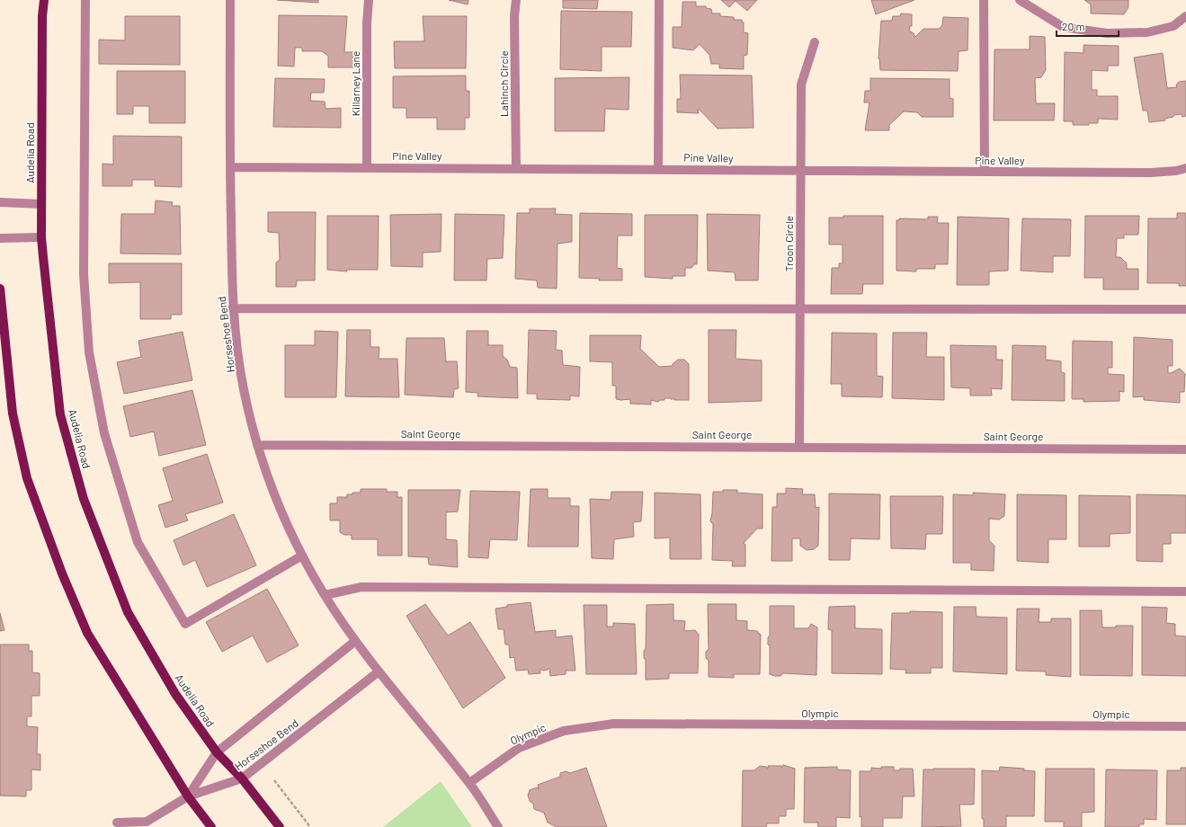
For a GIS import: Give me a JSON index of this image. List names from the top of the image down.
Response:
{
  "streets": {
    "main road": ["Audelia Road"],
    "street": [
      "Killarney Lane",
      "Lahinch Circle",
      "Pine Valley",
      "Troon Circle",
      "Horseshoe Bend",
      "Saint George",
      "Olympic"
    ]
  },
  "crossings": [
    ["Killarney Lane", "Pine Valley"],
    ["Lahinch Circle", "Pine Valley"],
    ["Audelia Road", "Horseshoe Bend"],
    ["Pine Valley", "Troon Circle"],
    ["Pine Valley", "Horseshoe Bend"],
    ["Troon Circle", "Saint George"],
    ["Horseshoe Bend", "Saint George"],
    ["Horseshoe Bend", "Olympic"]
  ],
  "scale_bar": "20 m"
}
